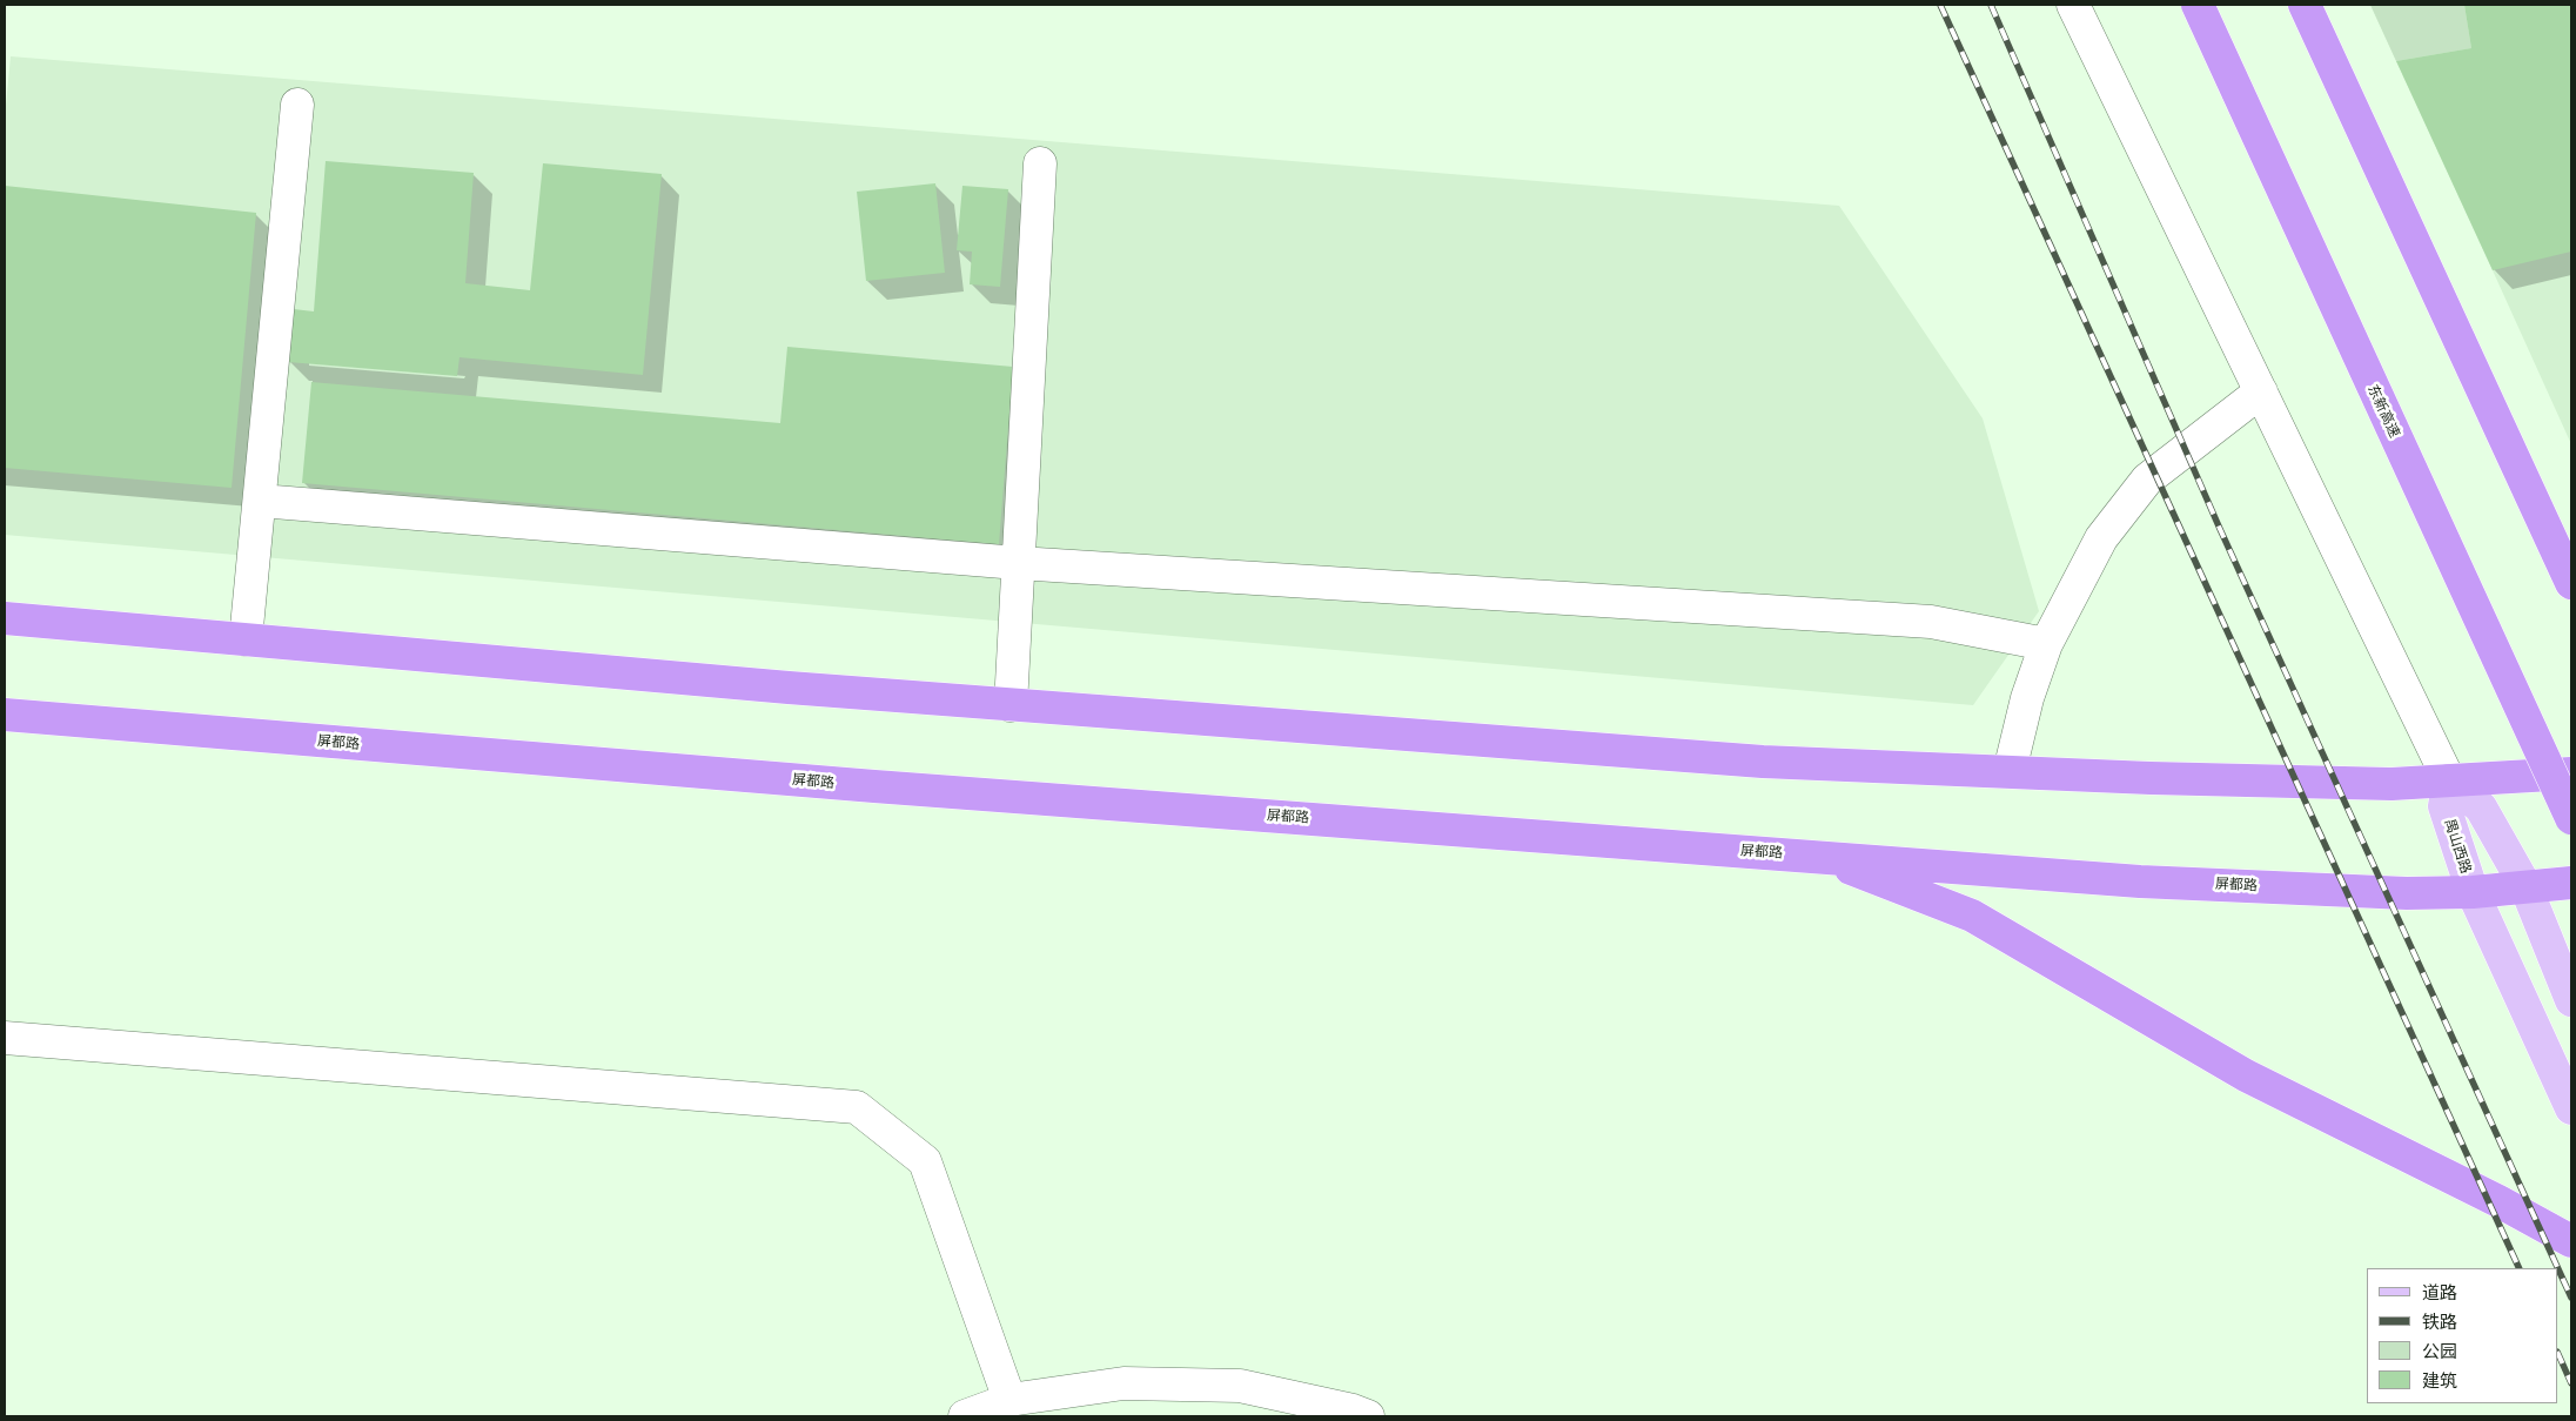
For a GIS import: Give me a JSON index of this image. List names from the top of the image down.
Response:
{
  "streets": {
    "highway": ["东新高速", "屏都路"],
    "main road": ["禺山西路"]
  },
  "crossings": [
    ["屏都路", "禺山西路"]
  ],
  "legend": [
    "道路",
    "铁路",
    "公园",
    "建筑"
  ]
}
